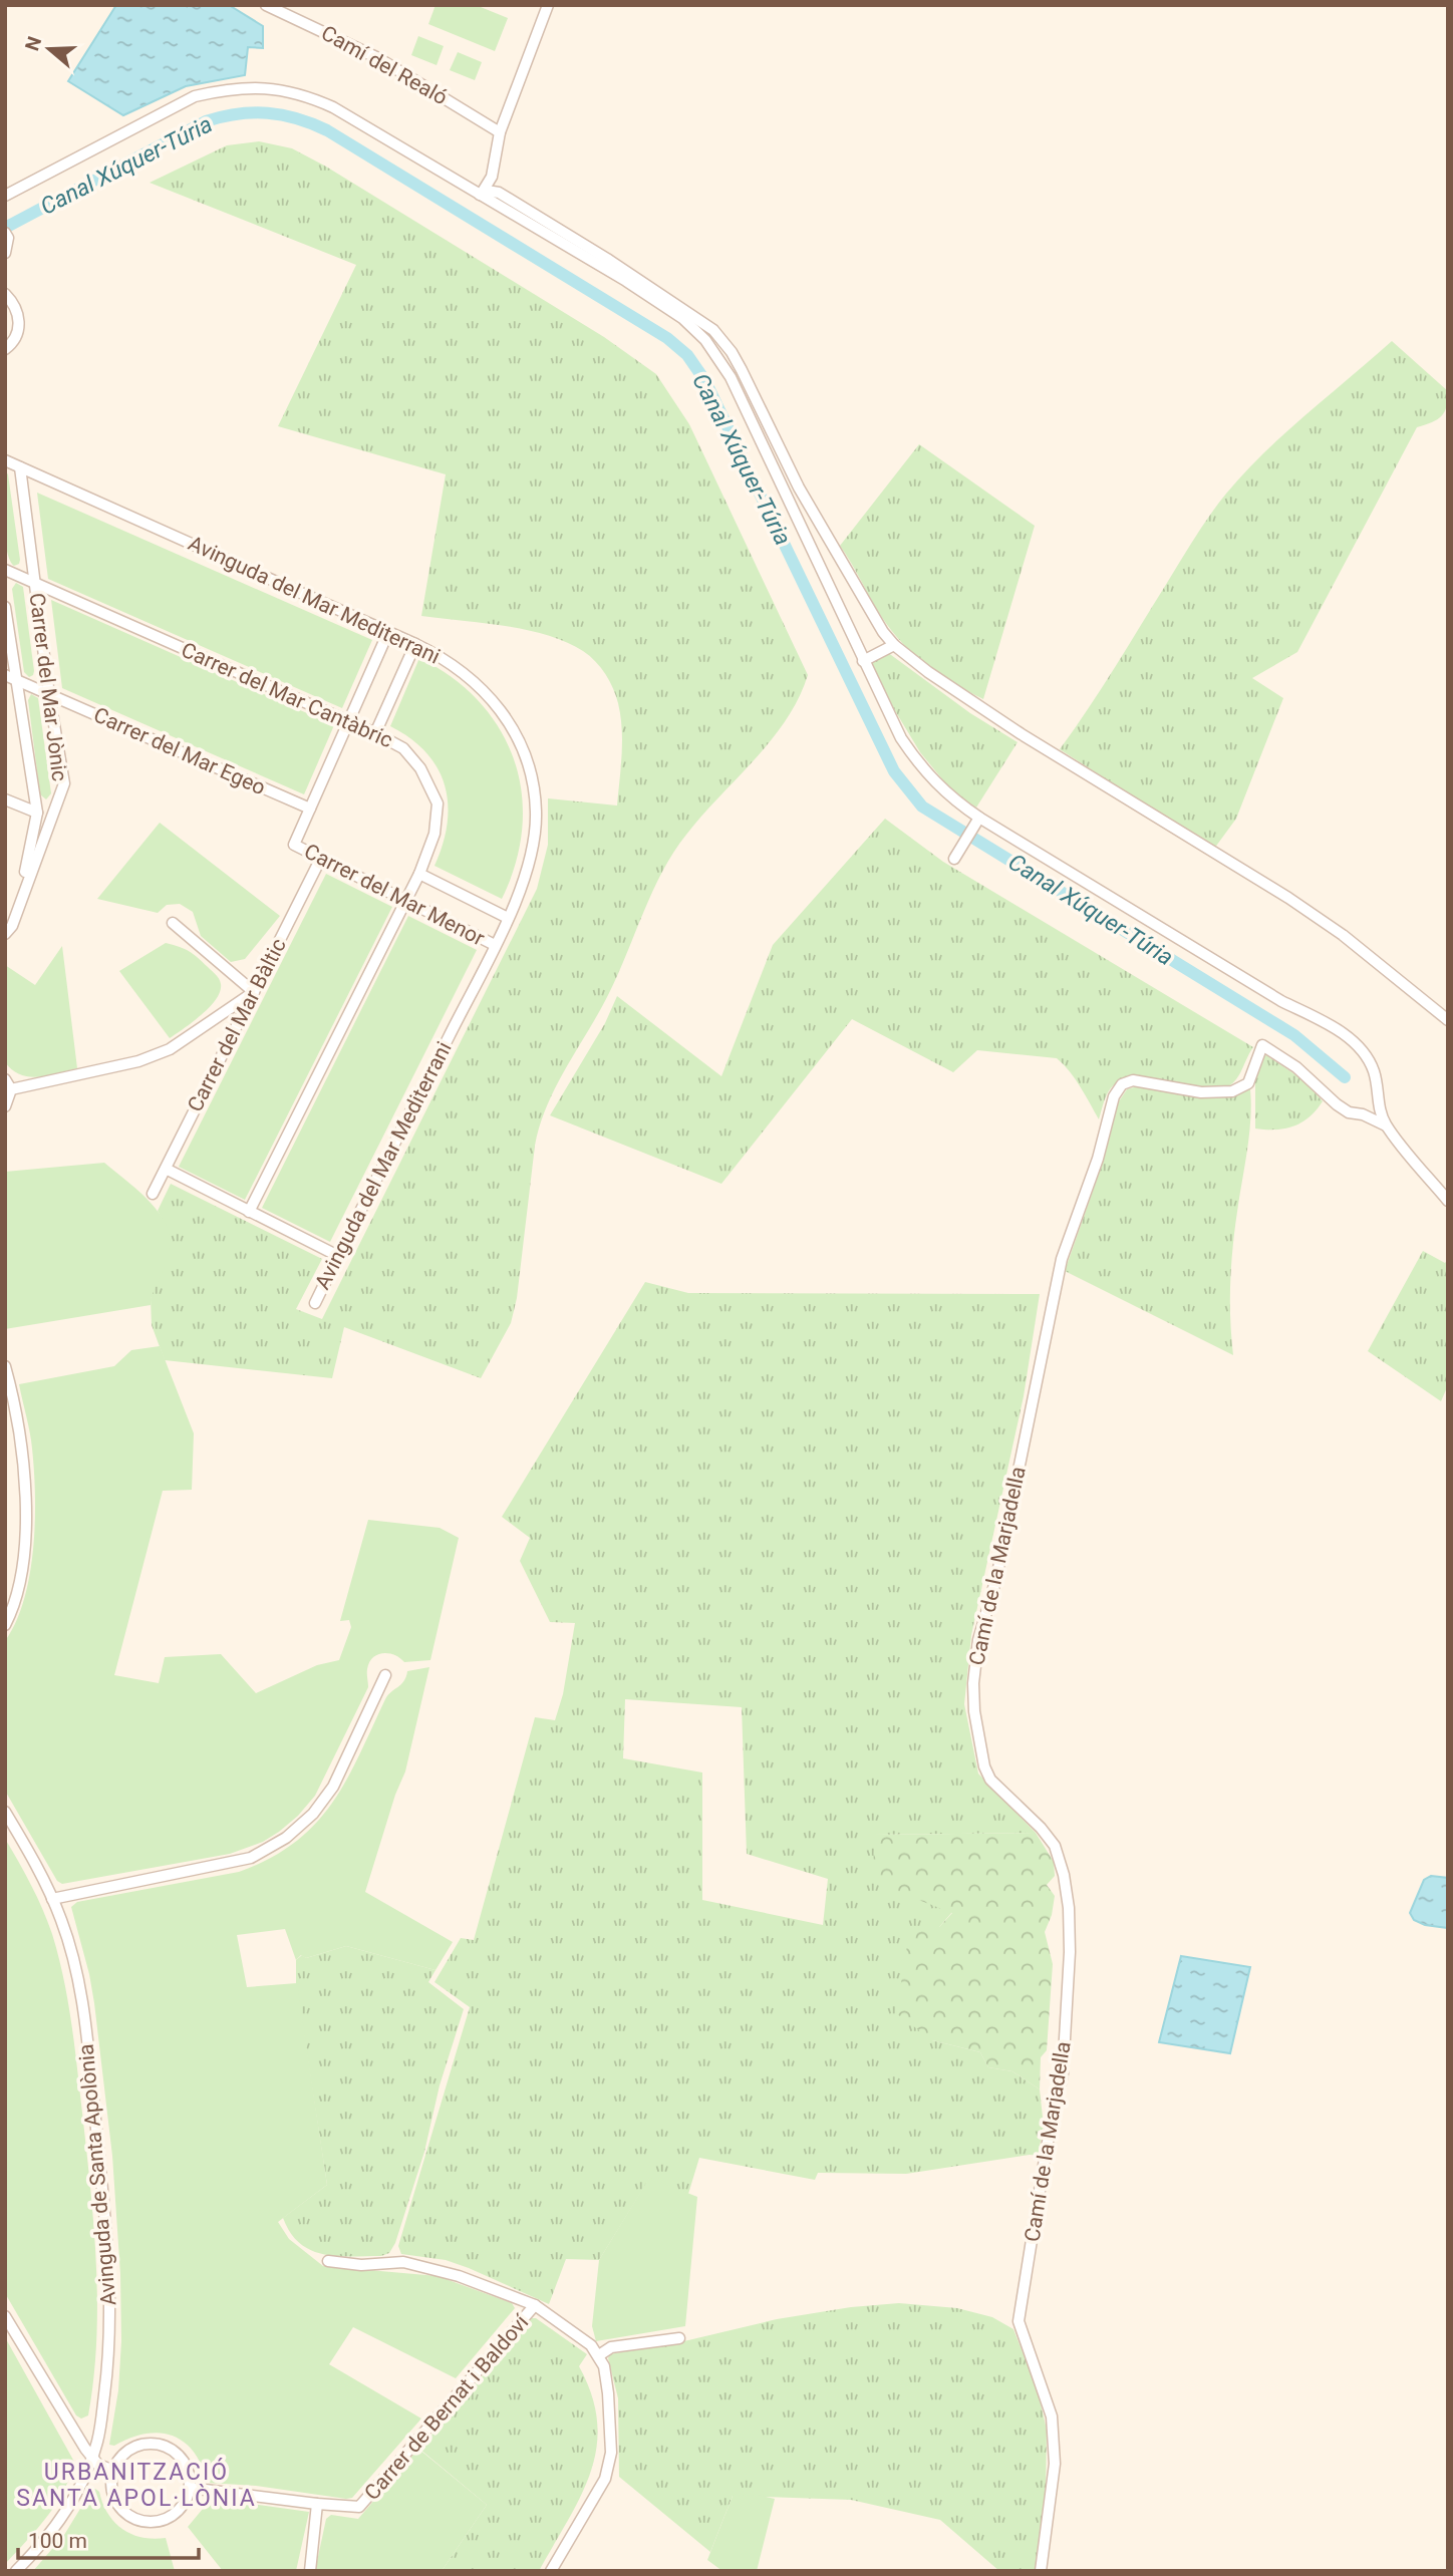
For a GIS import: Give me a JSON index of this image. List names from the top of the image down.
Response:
{
  "streets": {
    "street": [
      "Camí del Realó",
      "Avinguda del Mar Mediterrani",
      "Carrer del Mar Jònic",
      "Carrer del Mar Cantàbric",
      "Carrer del Mar Egeo",
      "Carrer del Mar Menor",
      "Carrer del Mar Bàltic",
      "Camí de la Marjadella",
      "Avinguda de Santa Apolònia",
      "Carrer de Bernat i Baldoví"
    ]
  },
  "crossings": [
    ["Avinguda del Mar Mediterrani", "Carrer del Mar Jònic"],
    ["Avinguda del Mar Mediterrani", "Carrer del Mar Menor"],
    ["Carrer del Mar Jònic", "Carrer del Mar Cantàbric"],
    ["Carrer del Mar Jònic", "Carrer del Mar Egeo"],
    ["Carrer del Mar Cantàbric", "Carrer del Mar Menor"],
    ["Carrer del Mar Egeo", "Carrer del Mar Menor"],
    ["Carrer del Mar Menor", "Carrer del Mar Bàltic"]
  ],
  "districts": ["URBANITZACIÓ SANTA APOL·LÒNIA"],
  "water": ["Canal Xúquer-Túria"],
  "scale_bar": "100 m",
  "north": "left"
}
